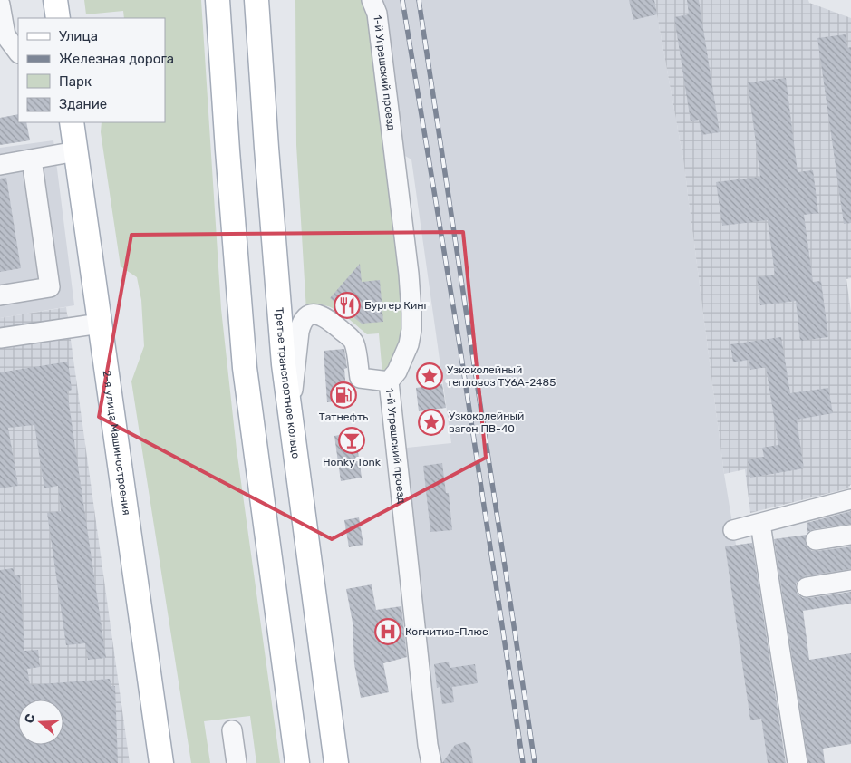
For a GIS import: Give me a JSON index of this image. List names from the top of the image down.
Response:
{
  "streets": {
    "main road": ["Третье транспортное кольцо", "2-я улица Машиностроения"],
    "street": ["1-й Угрешский проезд"]
  },
  "places": {
    "restaurant": ["Бургер Кинг"],
    "place": ["Узкоколейный тепловоз ТУ6А-2485", "Узкоколейный вагон ПВ-40"],
    "fuel station": ["Татнефть"],
    "bar": ["Honky Tonk"],
    "hospital": ["Когнитив-Плюс"]
  },
  "legend": [
    "Улица",
    "Железная дорога",
    "Парк",
    "Здание"
  ],
  "north": "left"
}
